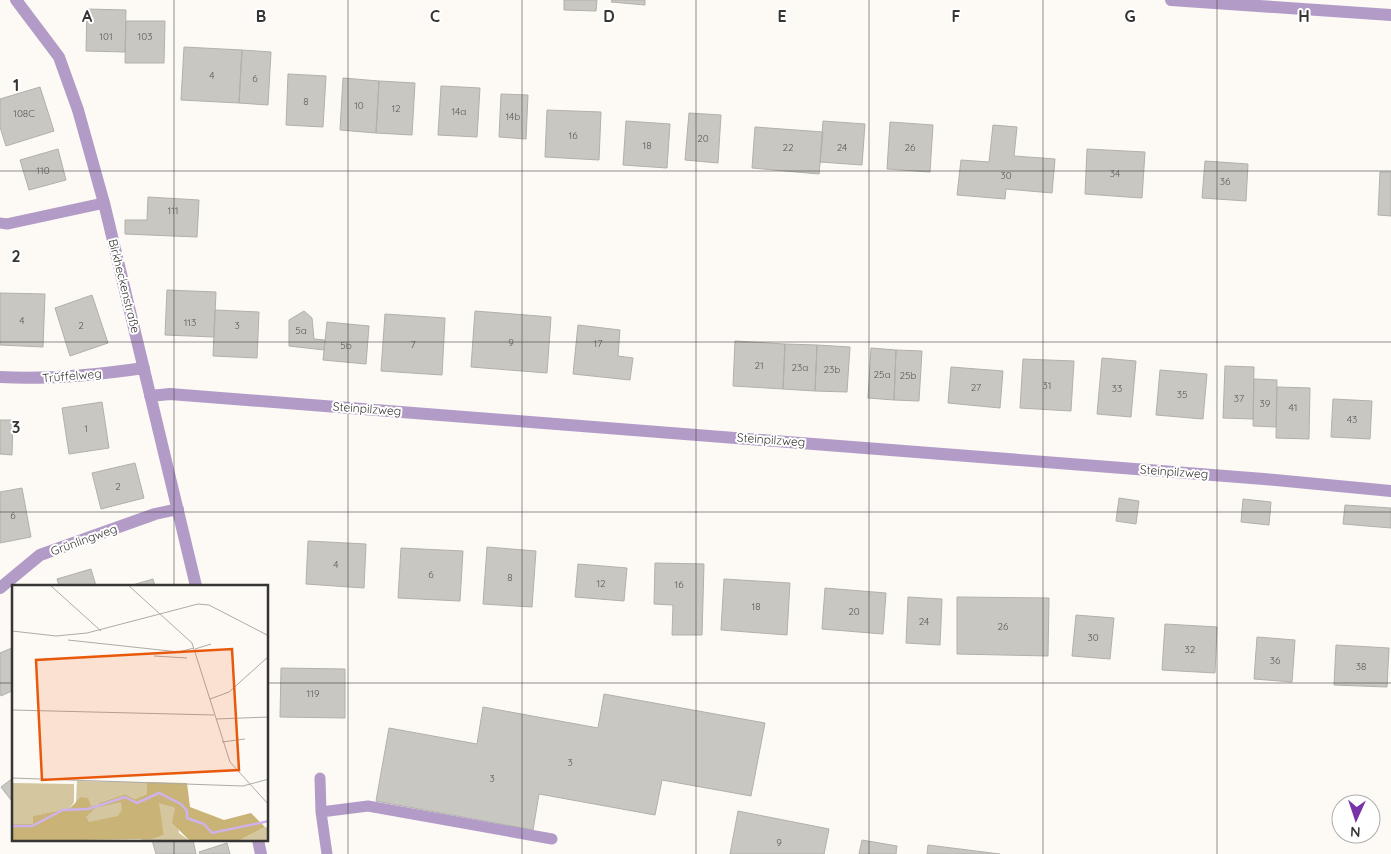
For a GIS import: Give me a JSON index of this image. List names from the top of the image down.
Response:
{
  "streets": {
    "street": [
      "Birkheckenstraße",
      "Trüffelweg",
      "Steinpilzweg",
      "Grünlingweg"
    ]
  },
  "crossings": [
    ["Birkheckenstraße", "Trüffelweg"],
    ["Birkheckenstraße", "Steinpilzweg"],
    ["Birkheckenstraße", "Grünlingweg"]
  ],
  "house_numbers": [
    "101",
    "103",
    "4",
    "6",
    "8",
    "10",
    "12",
    "14a",
    "108C",
    "14b",
    "16",
    "20",
    "18",
    "22",
    "24",
    "26",
    "110",
    "34",
    "30",
    "36",
    "111",
    "4",
    "113",
    "2",
    "3",
    "5a",
    "9",
    "17",
    "7",
    "5b",
    "21",
    "23a",
    "23b",
    "25a",
    "25b",
    "31",
    "27",
    "33",
    "35",
    "37",
    "39",
    "41",
    "43",
    "1",
    "2",
    "6",
    "4",
    "6",
    "8",
    "12",
    "16",
    "18",
    "20",
    "24",
    "26",
    "30",
    "32",
    "36",
    "38",
    "119",
    "3",
    "3",
    "9"
  ],
  "north": "bottom",
  "grid": {
    "columns": [
      "A",
      "B",
      "C",
      "D",
      "E",
      "F",
      "G",
      "H"
    ],
    "rows": ["1", "2", "3"]
  }
}
